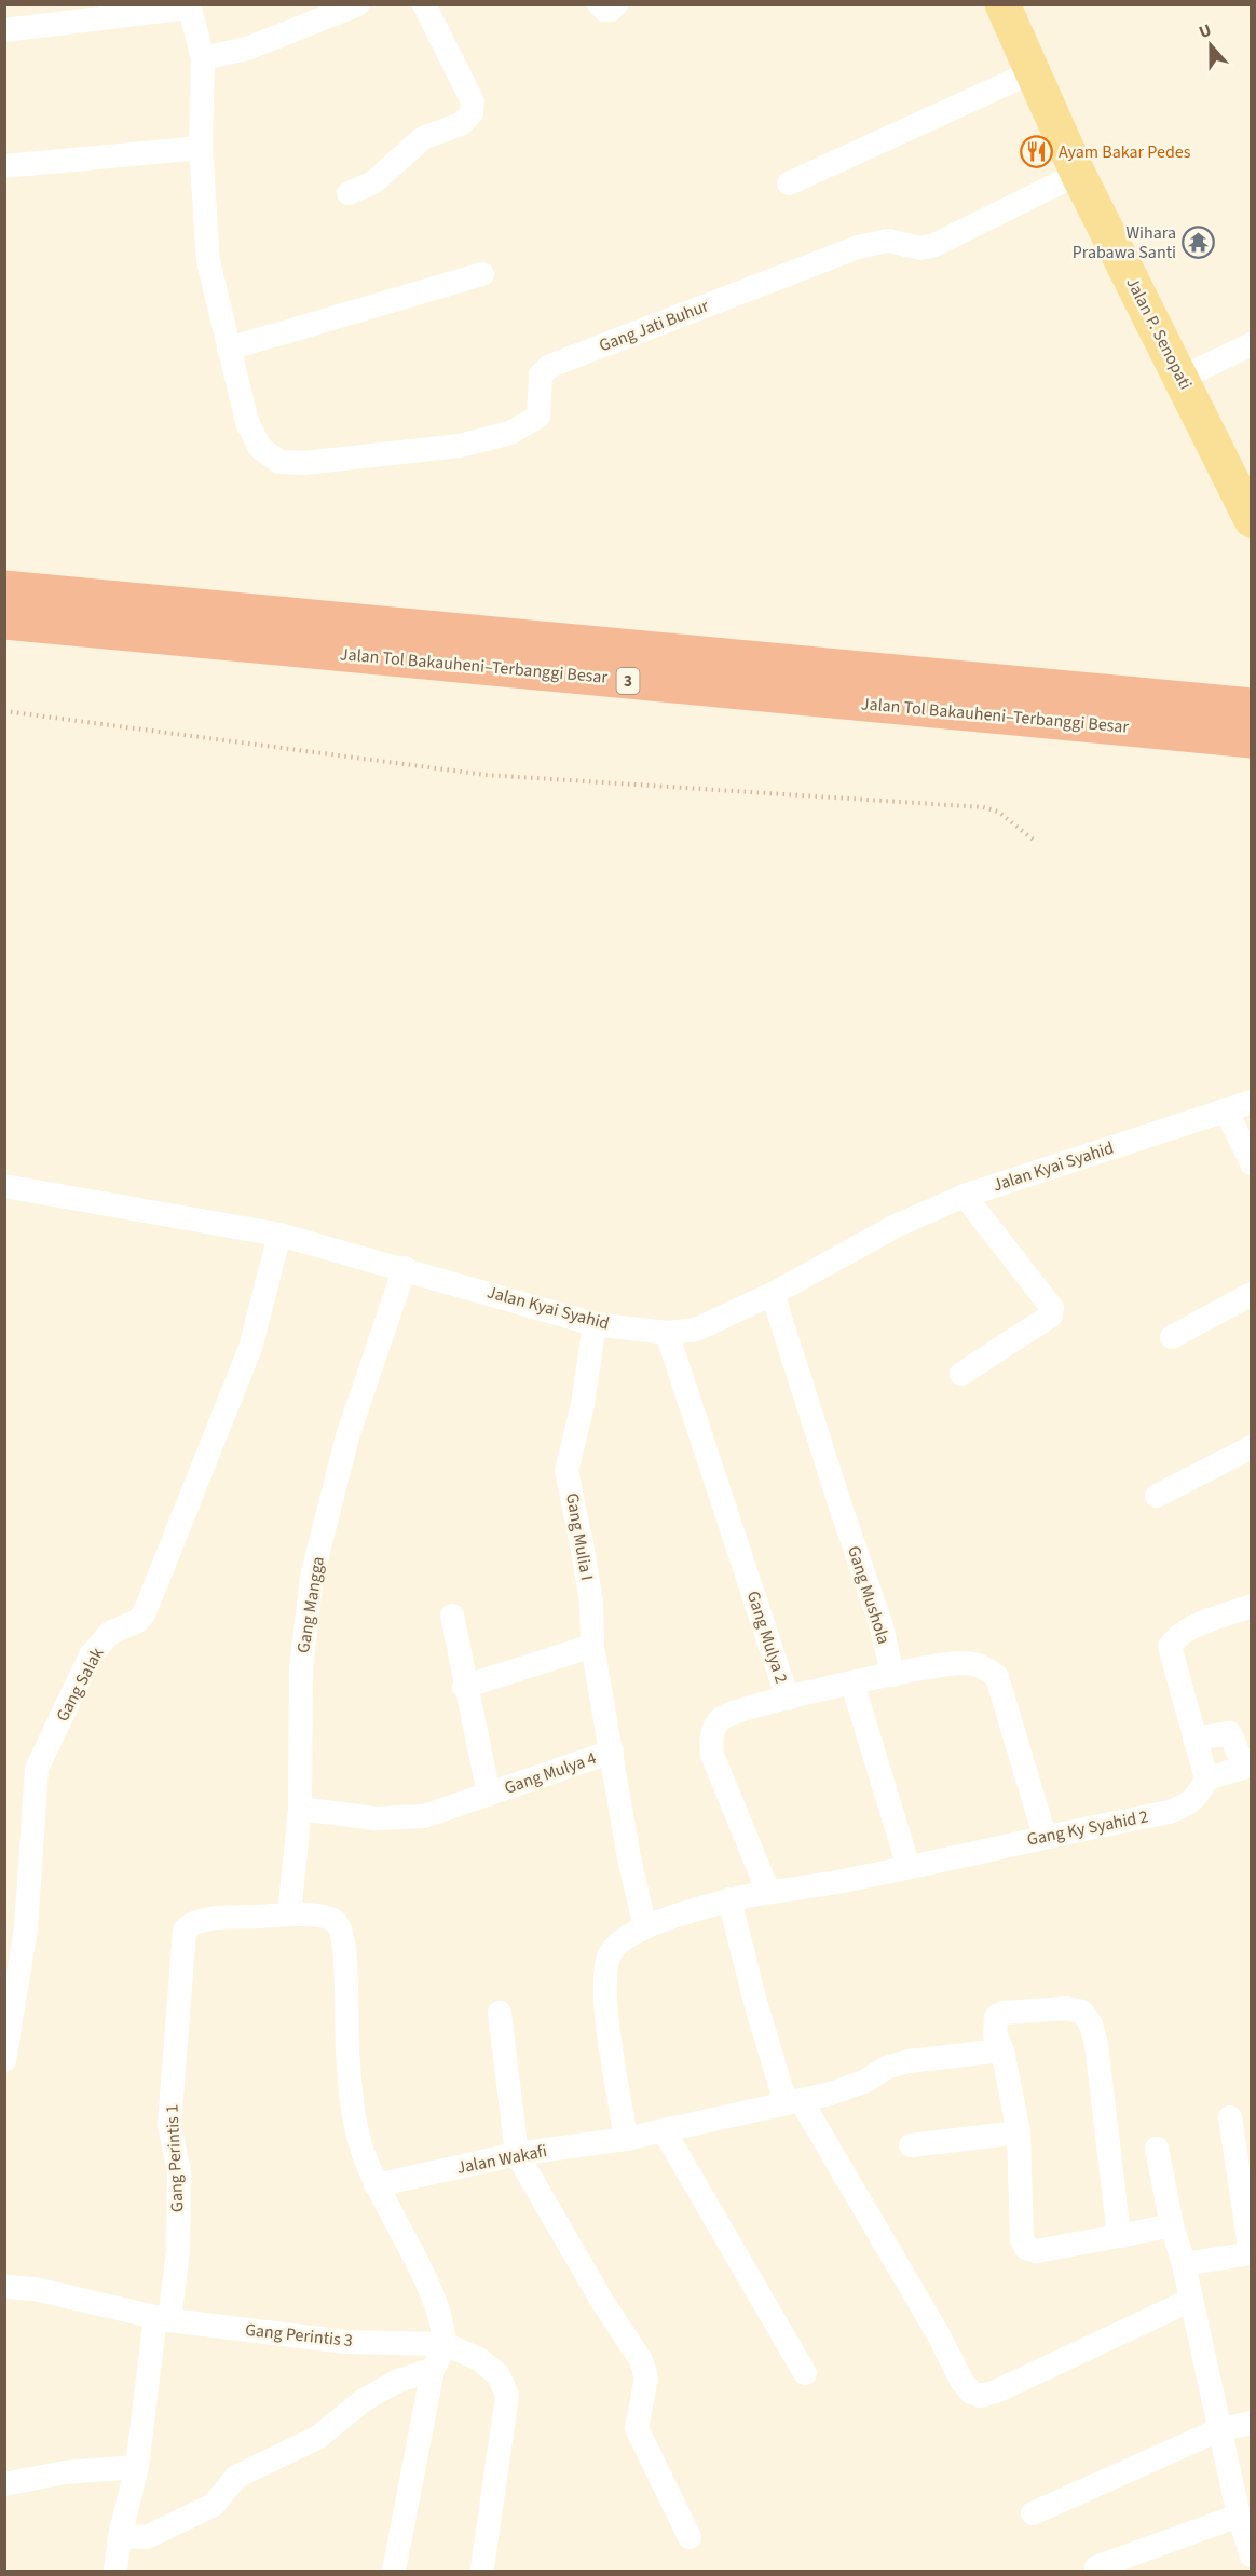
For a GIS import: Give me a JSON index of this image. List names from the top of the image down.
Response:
{
  "streets": {
    "highway": ["Jalan Tol Bakauheni–Terbanggi Besar", "3"],
    "main road": ["Jalan P. Senopati"],
    "street": [
      "Gang Jati Buhur",
      "Jalan Kyai Syahid",
      "Gang Mulia I",
      "Gang Mushola",
      "Gang Mangga",
      "Gang Mulya 2",
      "Gang Salak",
      "Gang Mulya 4",
      "Gang Ky Syahid 2",
      "Gang Perintis 1",
      "Jalan Wakafi",
      "Gang Perintis 3"
    ]
  },
  "crossings": [
    ["Gang Jati Buhur", "Jalan P. Senopati"],
    ["Jalan Kyai Syahid", "Gang Mulia I"],
    ["Jalan Kyai Syahid", "Gang Mushola"],
    ["Jalan Kyai Syahid", "Gang Mangga"],
    ["Jalan Kyai Syahid", "Gang Mulya 2"],
    ["Jalan Kyai Syahid", "Gang Salak"],
    ["Gang Mulia I", "Gang Mulya 4"],
    ["Gang Mangga", "Gang Mulya 4"],
    ["Gang Mangga", "Gang Perintis 1"],
    ["Gang Mulya 2", "Gang Ky Syahid 2"],
    ["Gang Perintis 1", "Gang Perintis 3"]
  ],
  "places": {
    "restaurant": ["Ayam Bakar Pedes"],
    "temple": ["Wihara Prabawa Santi"]
  },
  "north": "top"
}
